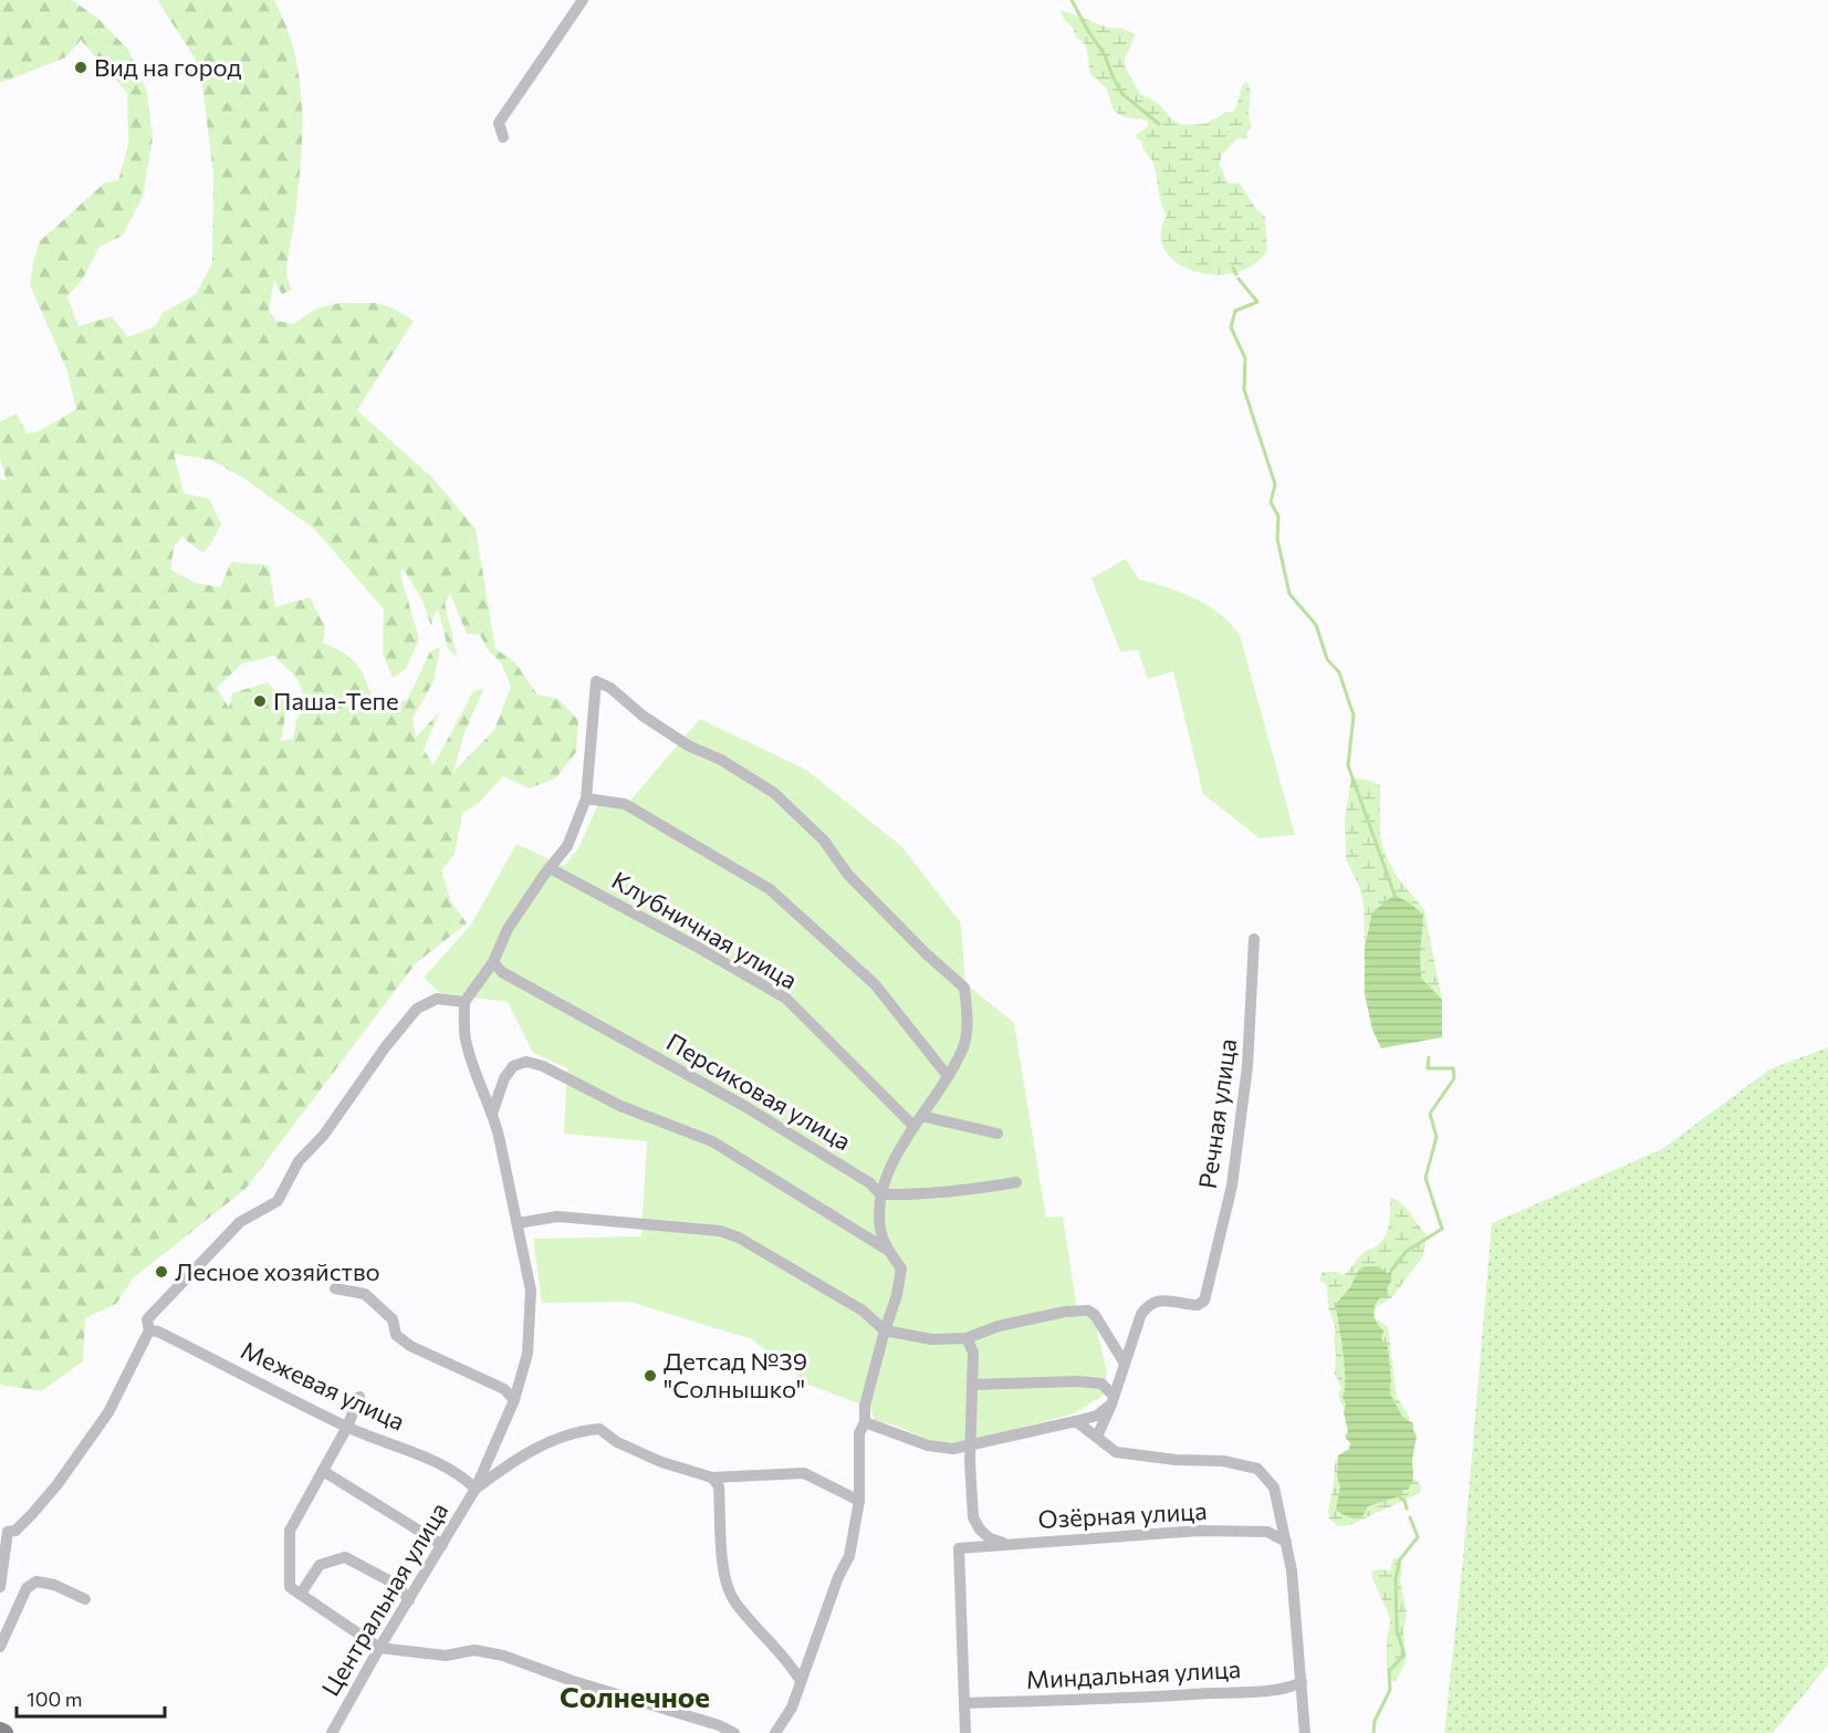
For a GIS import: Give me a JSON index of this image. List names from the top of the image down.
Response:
{
  "streets": {
    "street": [
      "Клубничная улица",
      "Персиковая улица",
      "Речная улица",
      "Межевая улица",
      "Озёрная улица",
      "Центральная улица",
      "Миндальная улица"
    ]
  },
  "crossings": [
    ["Межевая улица", "Центральная улица"],
    ["Озёрная улица", "Миндальная улица"]
  ],
  "districts": ["Солнечное"],
  "places": [
    "Вид на город",
    "Паша-Тепе",
    "Лесное хозяйство",
    "Детсад №39 \"Солнышко\""
  ],
  "scale_bar": "100 m"
}
